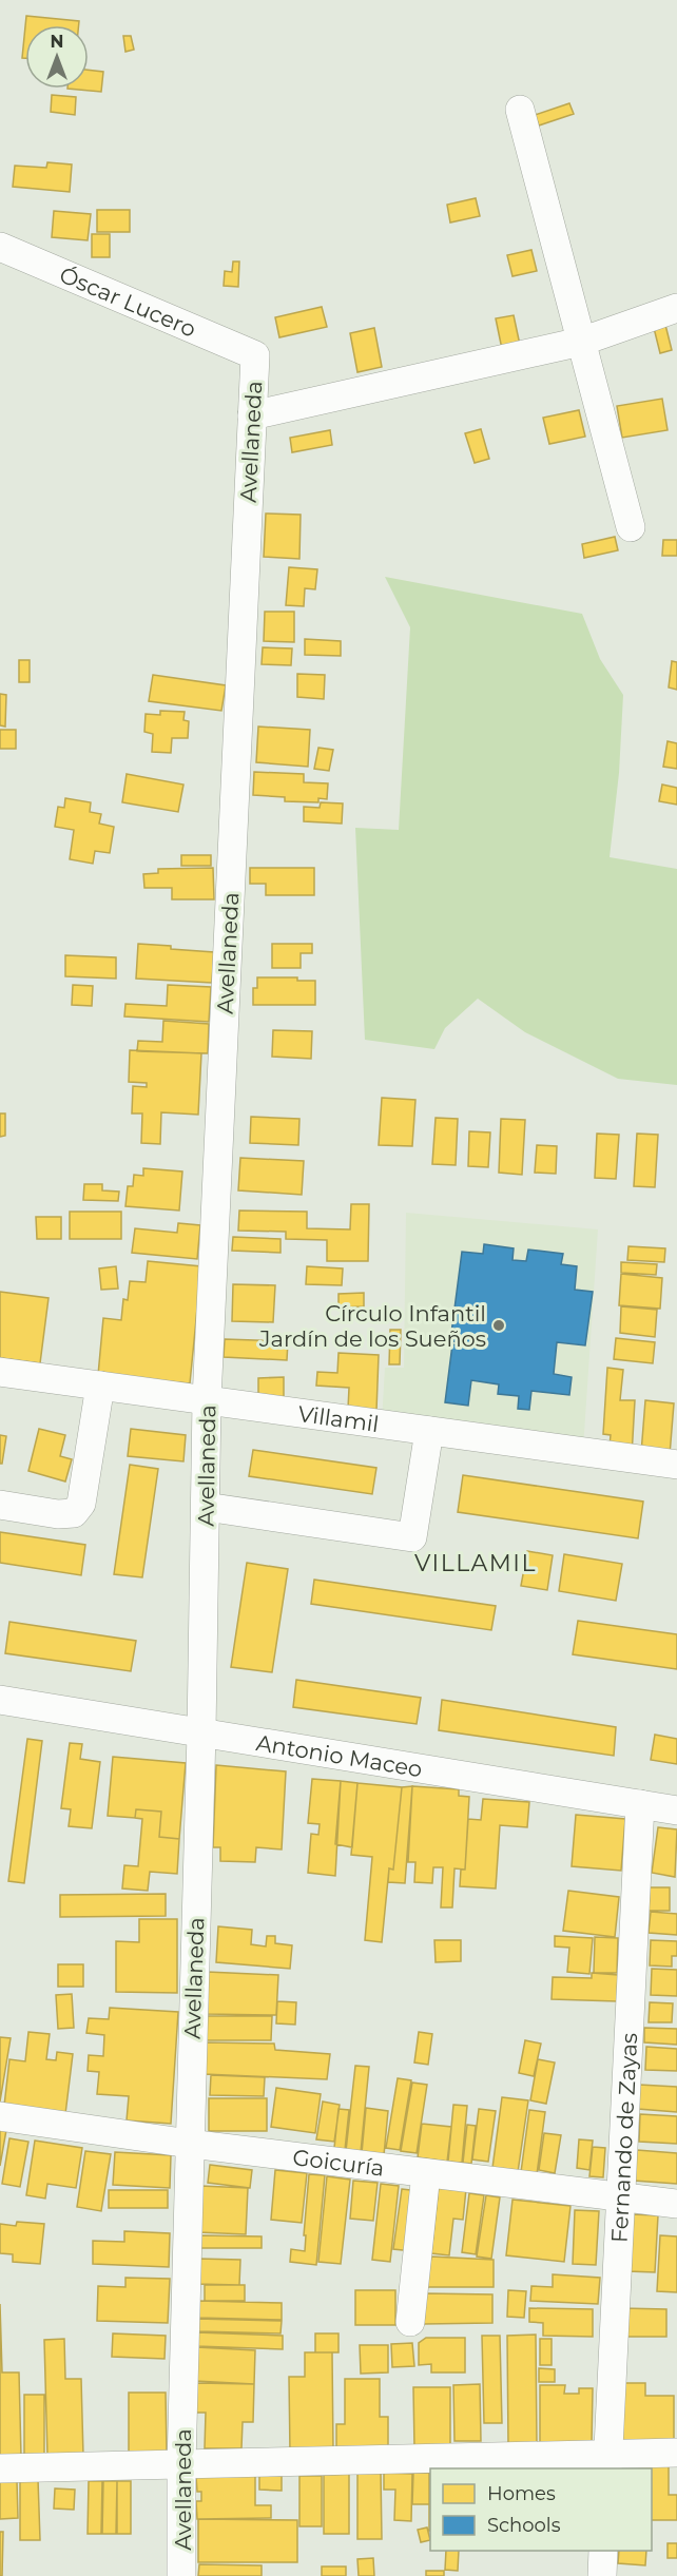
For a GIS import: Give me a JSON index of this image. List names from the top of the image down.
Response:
{
  "streets": {
    "street": [
      "Óscar Lucero",
      "Avellaneda",
      "Villamil",
      "Antonio Maceo",
      "Fernando de Zayas",
      "Goicuría"
    ]
  },
  "crossings": [
    ["Óscar Lucero", "Avellaneda"],
    ["Avellaneda", "Villamil"],
    ["Avellaneda", "Antonio Maceo"],
    ["Avellaneda", "Goicuría"],
    ["Antonio Maceo", "Fernando de Zayas"],
    ["Fernando de Zayas", "Goicuría"]
  ],
  "districts": ["VILLAMIL"],
  "places": ["Círculo Infantil Jardín de los Sueños"],
  "legend": ["Homes", "Schools"],
  "north": "top"
}
